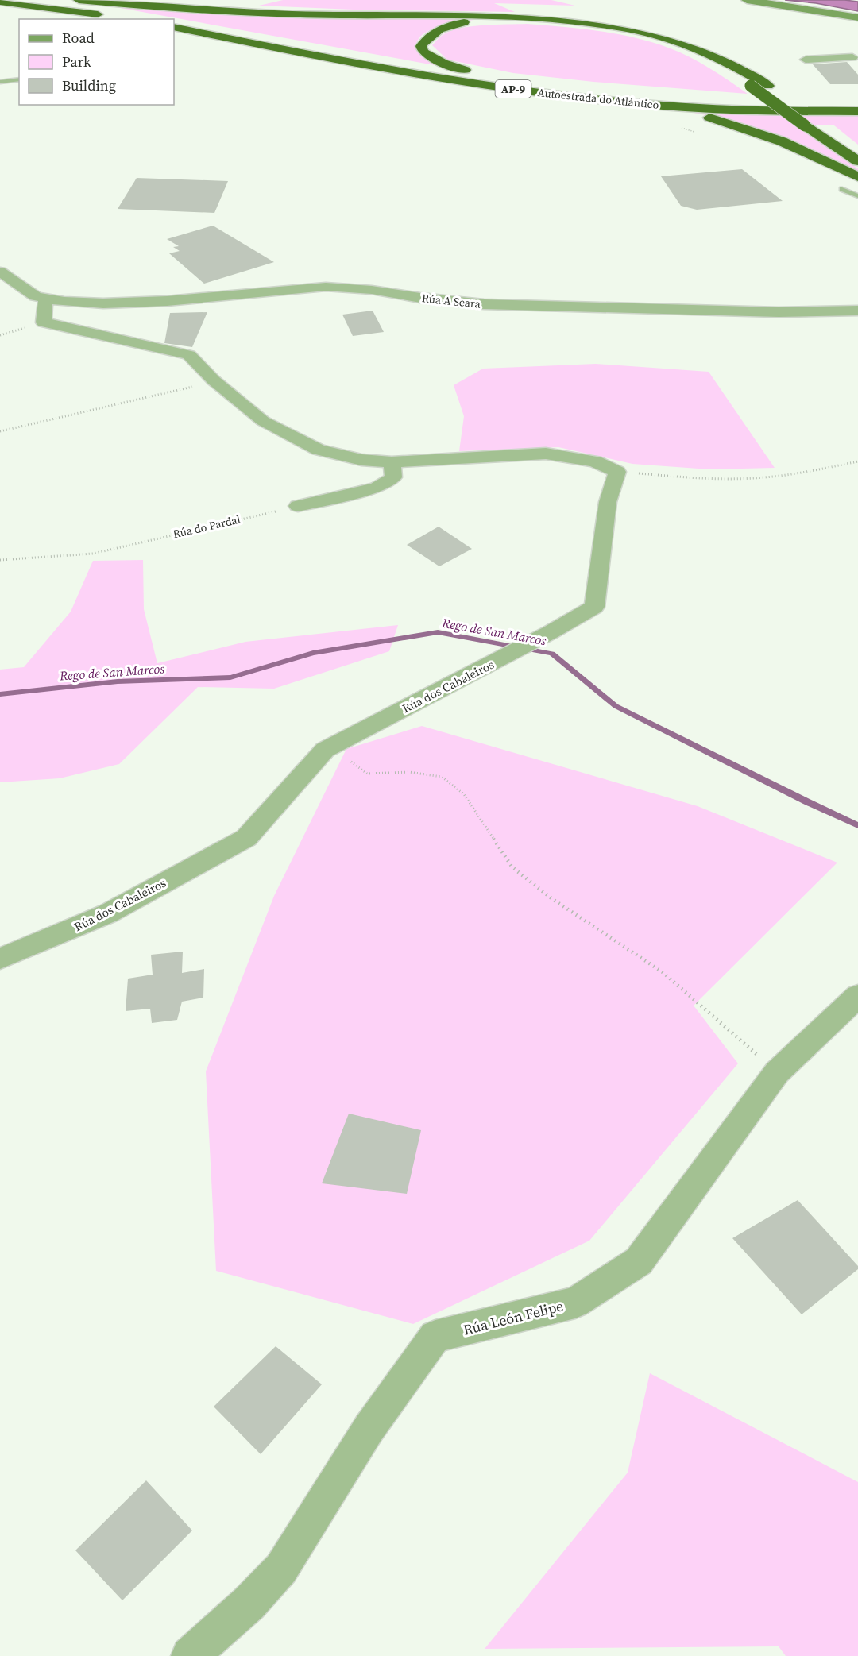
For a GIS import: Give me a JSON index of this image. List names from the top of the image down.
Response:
{
  "streets": {
    "highway": ["AP-9", "Autoestrada do Atlántico"],
    "street": ["Rúa A Seara", "Rúa dos Cabaleiros", "Rúa León Felipe"],
    "path": ["Rúa do Pardal"]
  },
  "water": ["Rego de San Marcos"],
  "legend": ["Road", "Park", "Building"]
}
